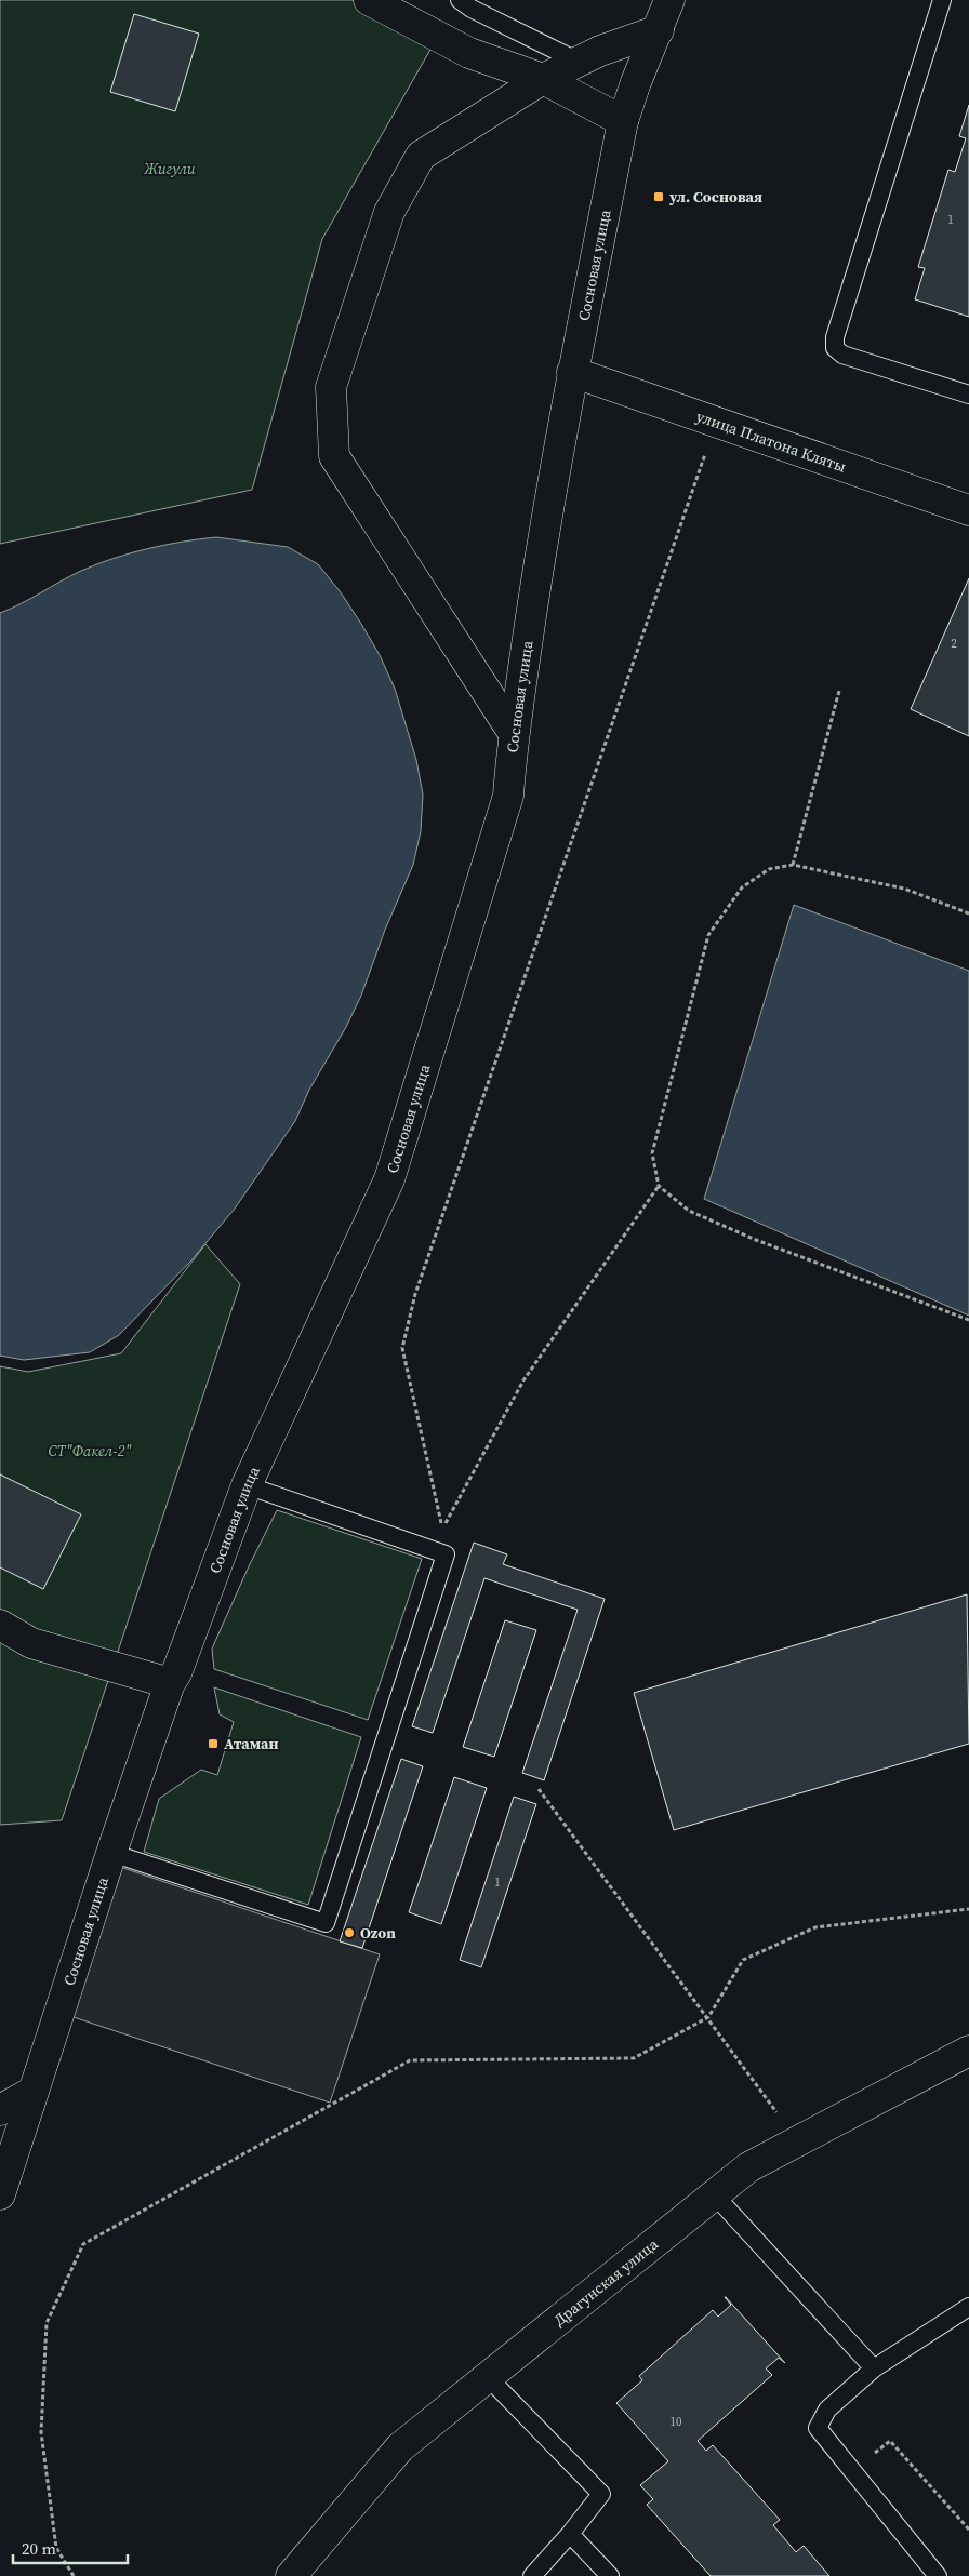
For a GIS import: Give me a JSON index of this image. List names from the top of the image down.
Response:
{
  "streets": {
    "street": ["Сосновая улица", "улица Платона Кляты", "Драгунская улица"]
  },
  "crossings": [
    ["Сосновая улица", "улица Платона Кляты"]
  ],
  "parks": ["Жигули", "СТ\"Факел-2\""],
  "places": {
    "transit": ["ул. Сосновая", "Атаман"],
    "other": ["Ozon"]
  },
  "house_numbers": [
    "1",
    "2",
    "1",
    "10"
  ],
  "scale_bar": "20 m"
}
